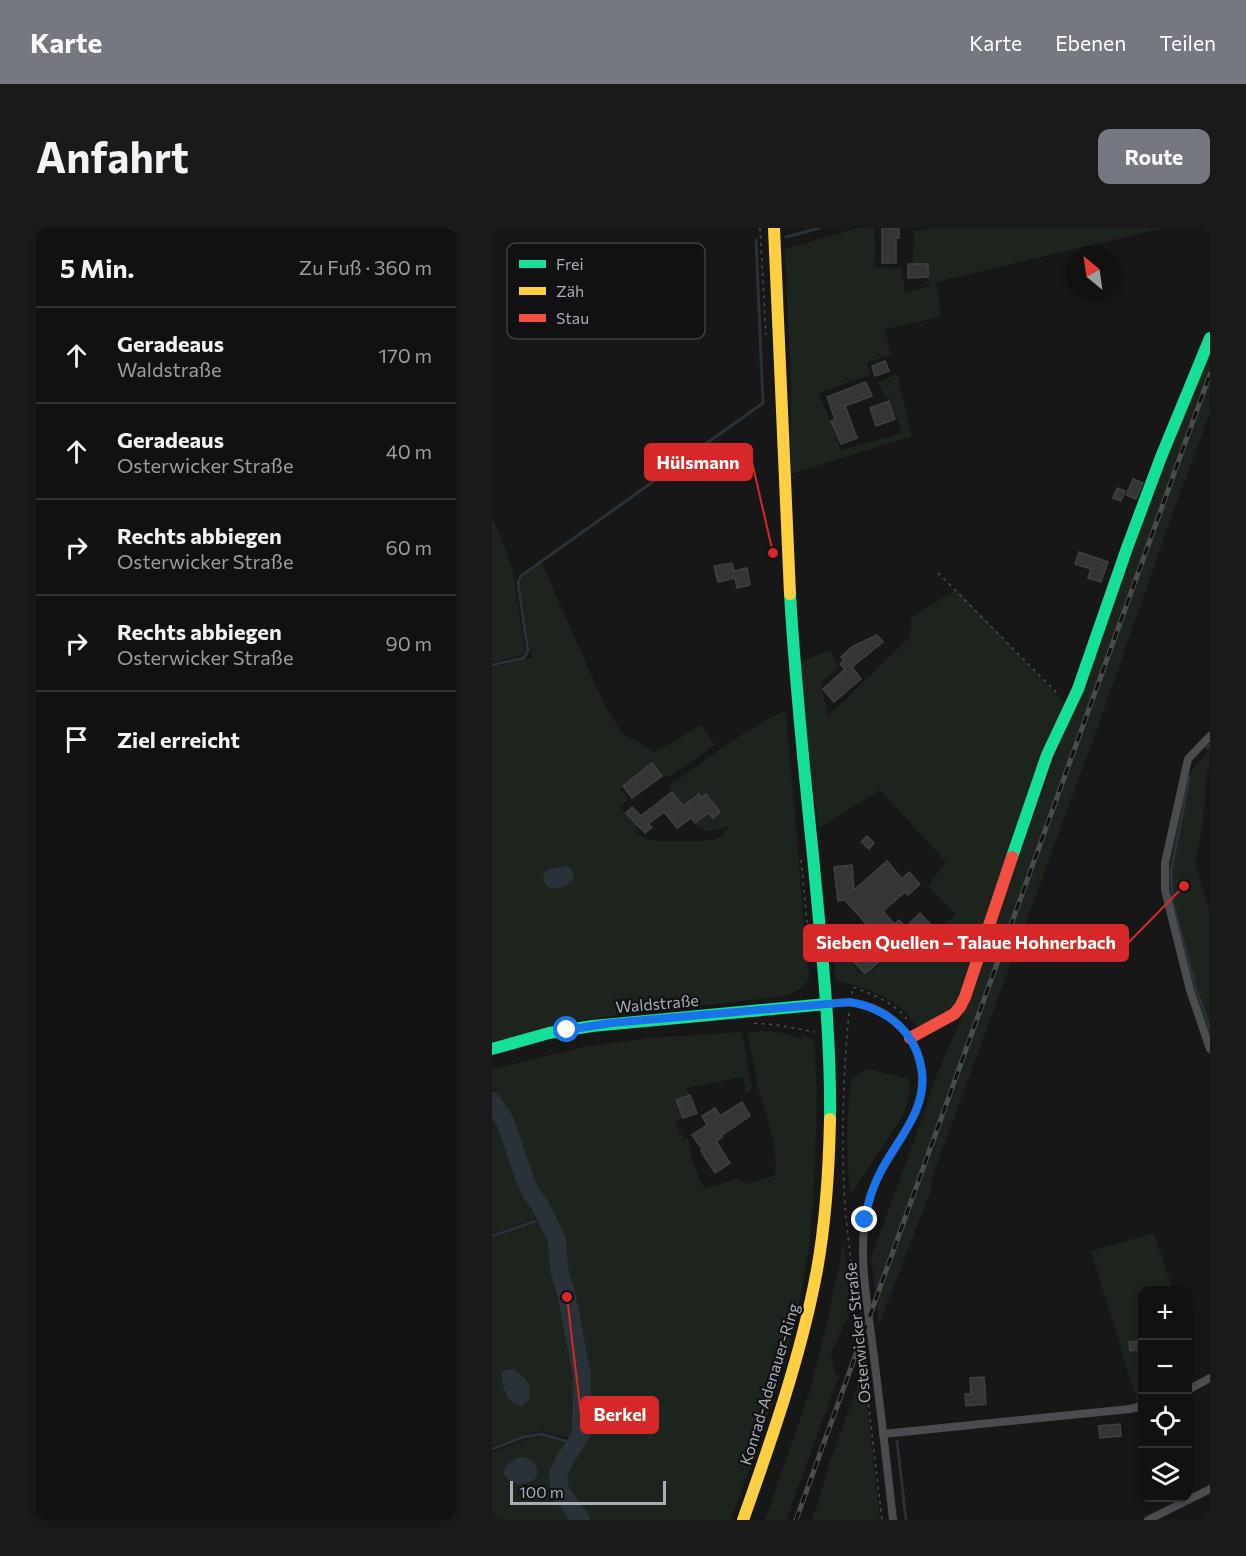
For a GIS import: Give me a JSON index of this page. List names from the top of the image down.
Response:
{
  "streets": {
    "main road": ["Waldstraße", "Konrad-Adenauer-Ring"],
    "street": ["Osterwicker Straße"]
  },
  "crossings": [
    ["Waldstraße", "Osterwicker Straße"],
    ["Waldstraße", "Konrad-Adenauer-Ring"],
    ["Osterwicker Straße", "Konrad-Adenauer-Ring"]
  ],
  "places": ["Hülsmann", "Sieben Quellen – Talaue Hohnerbach", "Berkel"],
  "legend": ["Frei", "Zäh", "Stau"],
  "scale_bar": "100 m",
  "north": "top left",
  "page": {
    "header": "Karte",
    "nav": ["Karte", "Ebenen", "Teilen"],
    "buttons": "Route",
    "title": "Anfahrt",
    "heading": ["5 Min.", "Zu Fuß · 360 m"],
    "list": [
      ["Geradeaus", "Waldstraße", "170 m"],
      ["Geradeaus", "Osterwicker Straße", "40 m"],
      ["Rechts abbiegen", "Osterwicker Straße", "60 m"],
      ["Rechts abbiegen", "Osterwicker Straße", "90 m"],
      "Ziel erreicht"
    ],
    "map_buttons": ["+", "−"],
    "scale": "100 m"
  }
}
